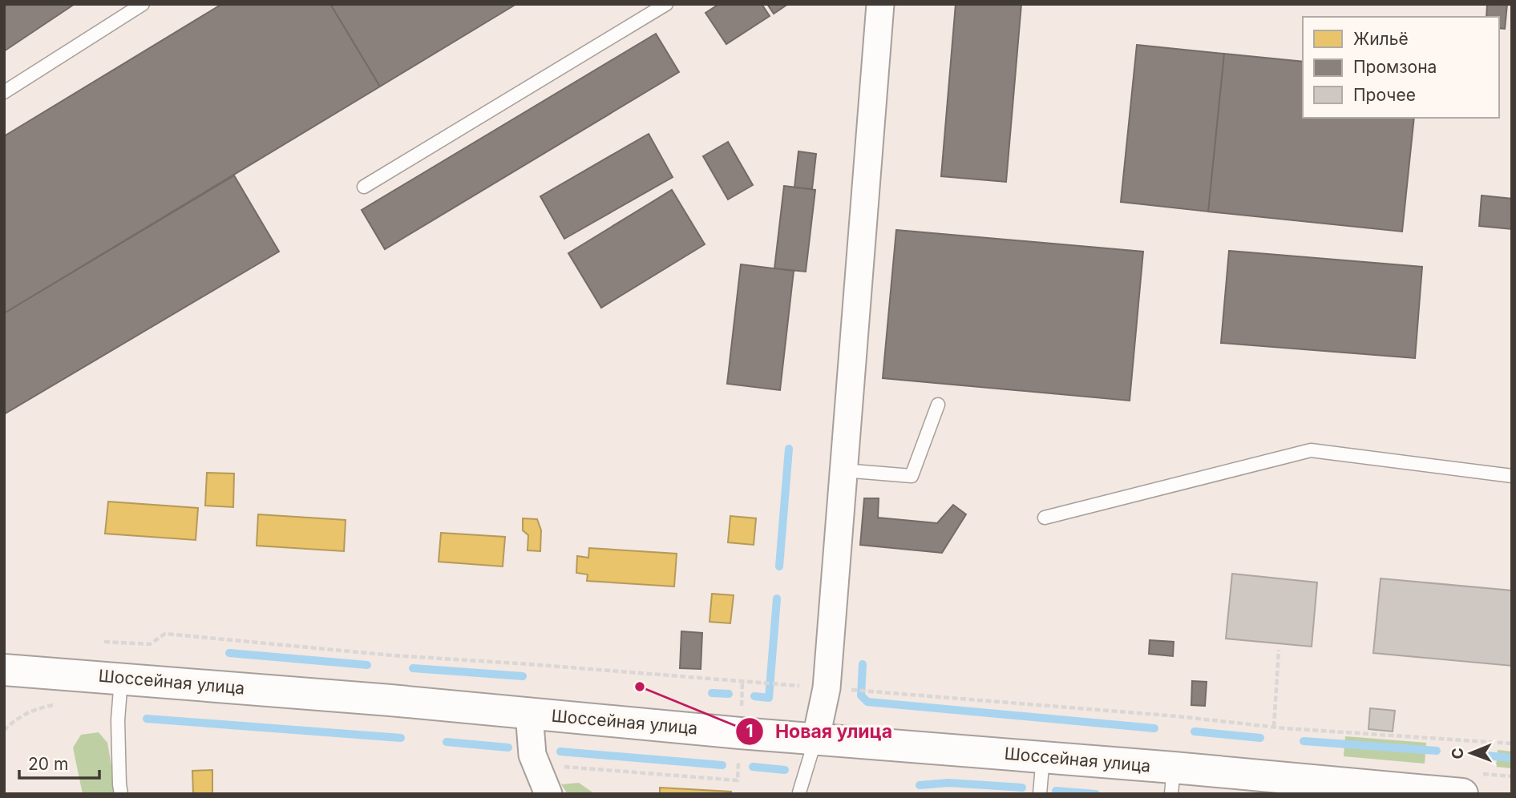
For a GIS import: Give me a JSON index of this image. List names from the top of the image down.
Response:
{
  "streets": {
    "main road": ["Шоссейная улица"]
  },
  "places": ["Новая улица"],
  "legend": ["Жильё", "Промзона", "Прочее"],
  "scale_bar": "20 m",
  "north": "left"
}
